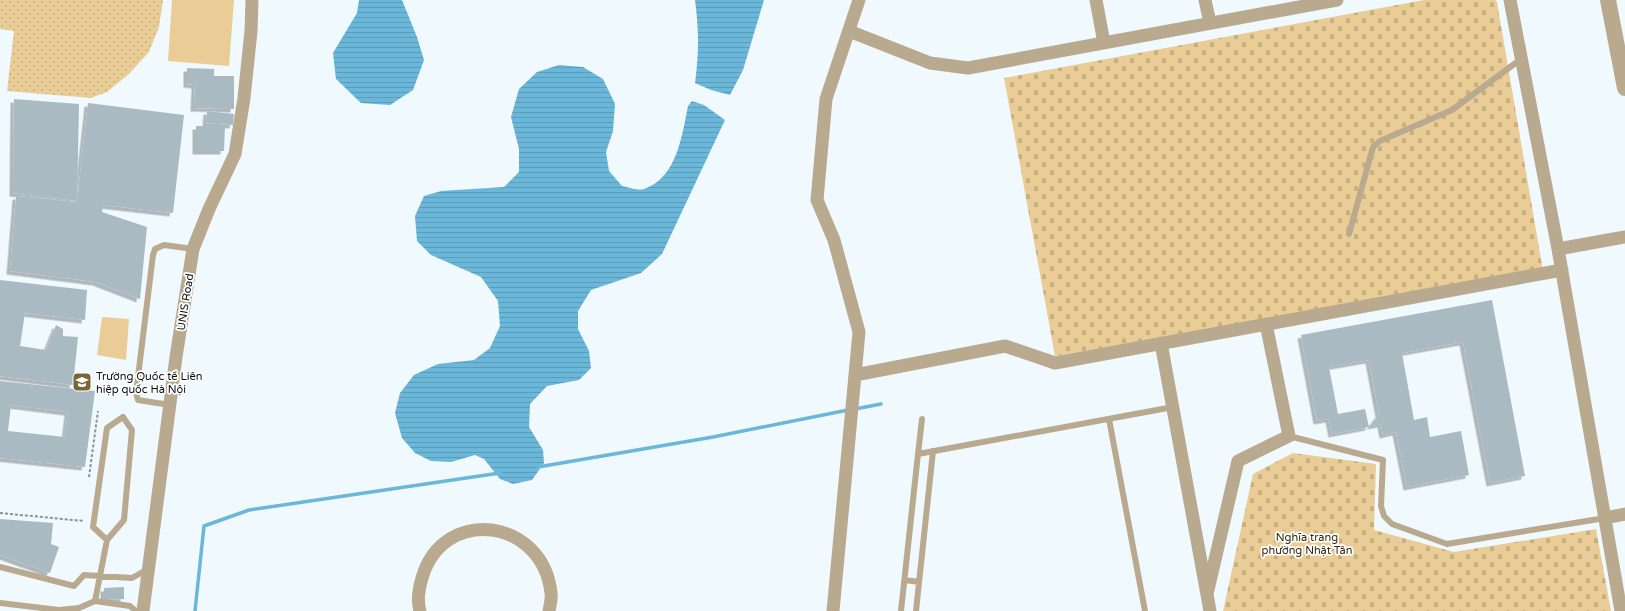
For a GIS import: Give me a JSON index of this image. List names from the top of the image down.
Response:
{
  "streets": {
    "street": ["UNIS Road"]
  },
  "parks": ["Nghĩa trang phường Nhật Tân"],
  "places": {
    "school or university": ["Trường Quốc tế Liên hiệp quốc Hà Nội"]
  }
}
